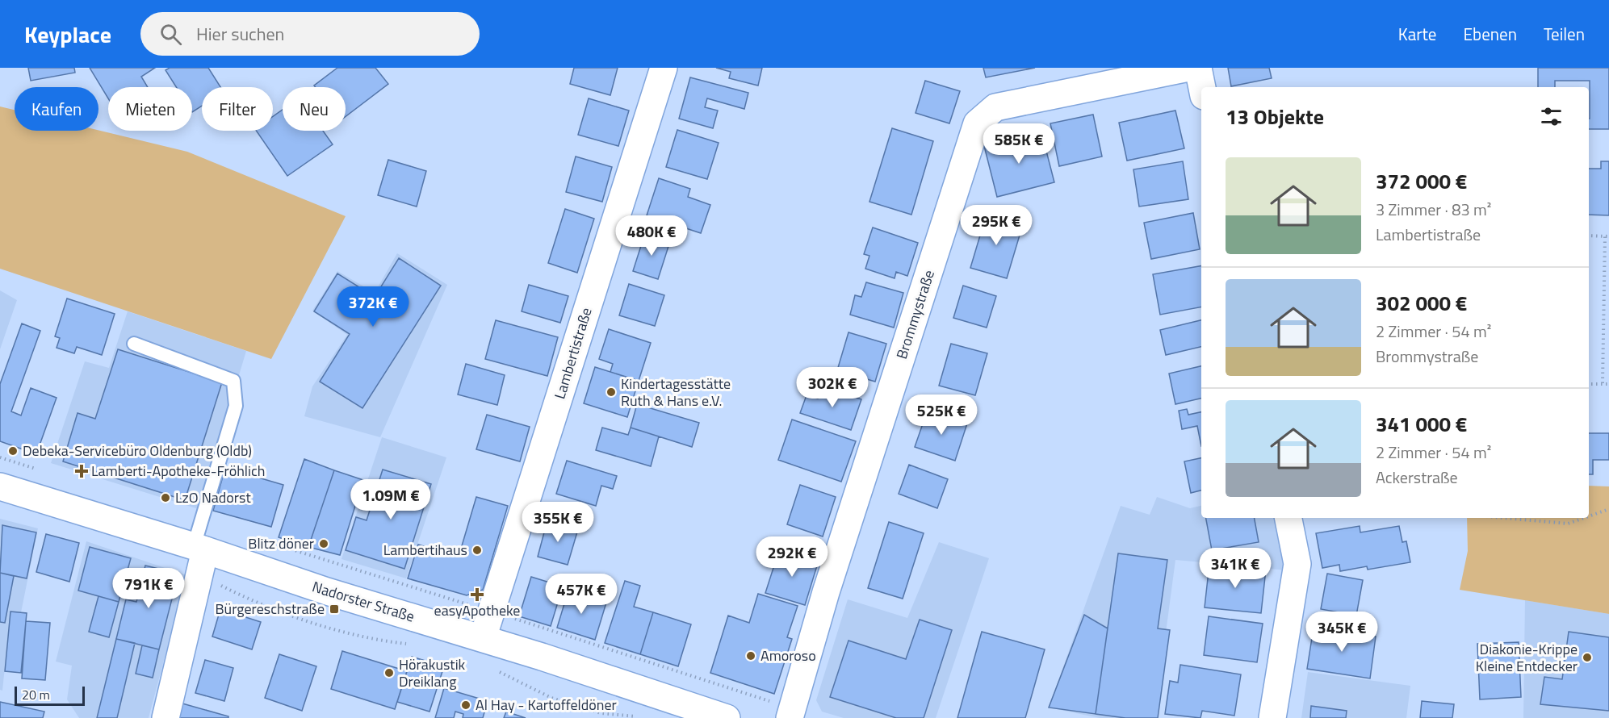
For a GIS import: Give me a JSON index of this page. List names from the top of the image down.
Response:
{
  "streets": {
    "street": ["Brommystraße", "Lambertistraße", "Nadorster Straße"]
  },
  "crossings": [
    ["Lambertistraße", "Nadorster Straße"]
  ],
  "places": {
    "other": [
      "Kindertagesstätte Ruth & Hans e.V.",
      "Debeka-Servicebüro Oldenburg (Oldb)",
      "LzO Nadorst",
      "Blitz döner",
      "Lambertihaus",
      "Amoroso",
      "Diakonie-Krippe Kleine Entdecker",
      "Hörakustik Dreiklang",
      "Al Hay - Kartoffeldöner"
    ],
    "health": ["Lamberti-Apotheke-Fröhlich", "easyApotheke"],
    "transit": ["Bürgereschstraße"]
  },
  "scale_bar": "20 m",
  "page": {
    "header": "Keyplace",
    "search": "Hier suchen",
    "nav": ["Karte", "Ebenen", "Teilen"],
    "chip": [
      "Kaufen",
      "Mieten",
      "Filter",
      "Neu"
    ],
    "heading": "13 Objekte",
    "price": [
      "585K €",
      "295K €",
      "480K €",
      "372K €",
      "302K €",
      "525K €",
      "1.09M €",
      "355K €",
      "292K €",
      "341K €",
      "791K €",
      "457K €",
      "345K €"
    ],
    "list": [
      {
        "name": "372 000 €",
        "note": "3 Zimmer · 83 m² · Lambertistraße"
      },
      {
        "name": "302 000 €",
        "note": "2 Zimmer · 54 m² · Brommystraße"
      },
      {
        "name": "341 000 €",
        "note": "2 Zimmer · 54 m² · Ackerstraße"
      }
    ],
    "scale": "20 m"
  }
}
